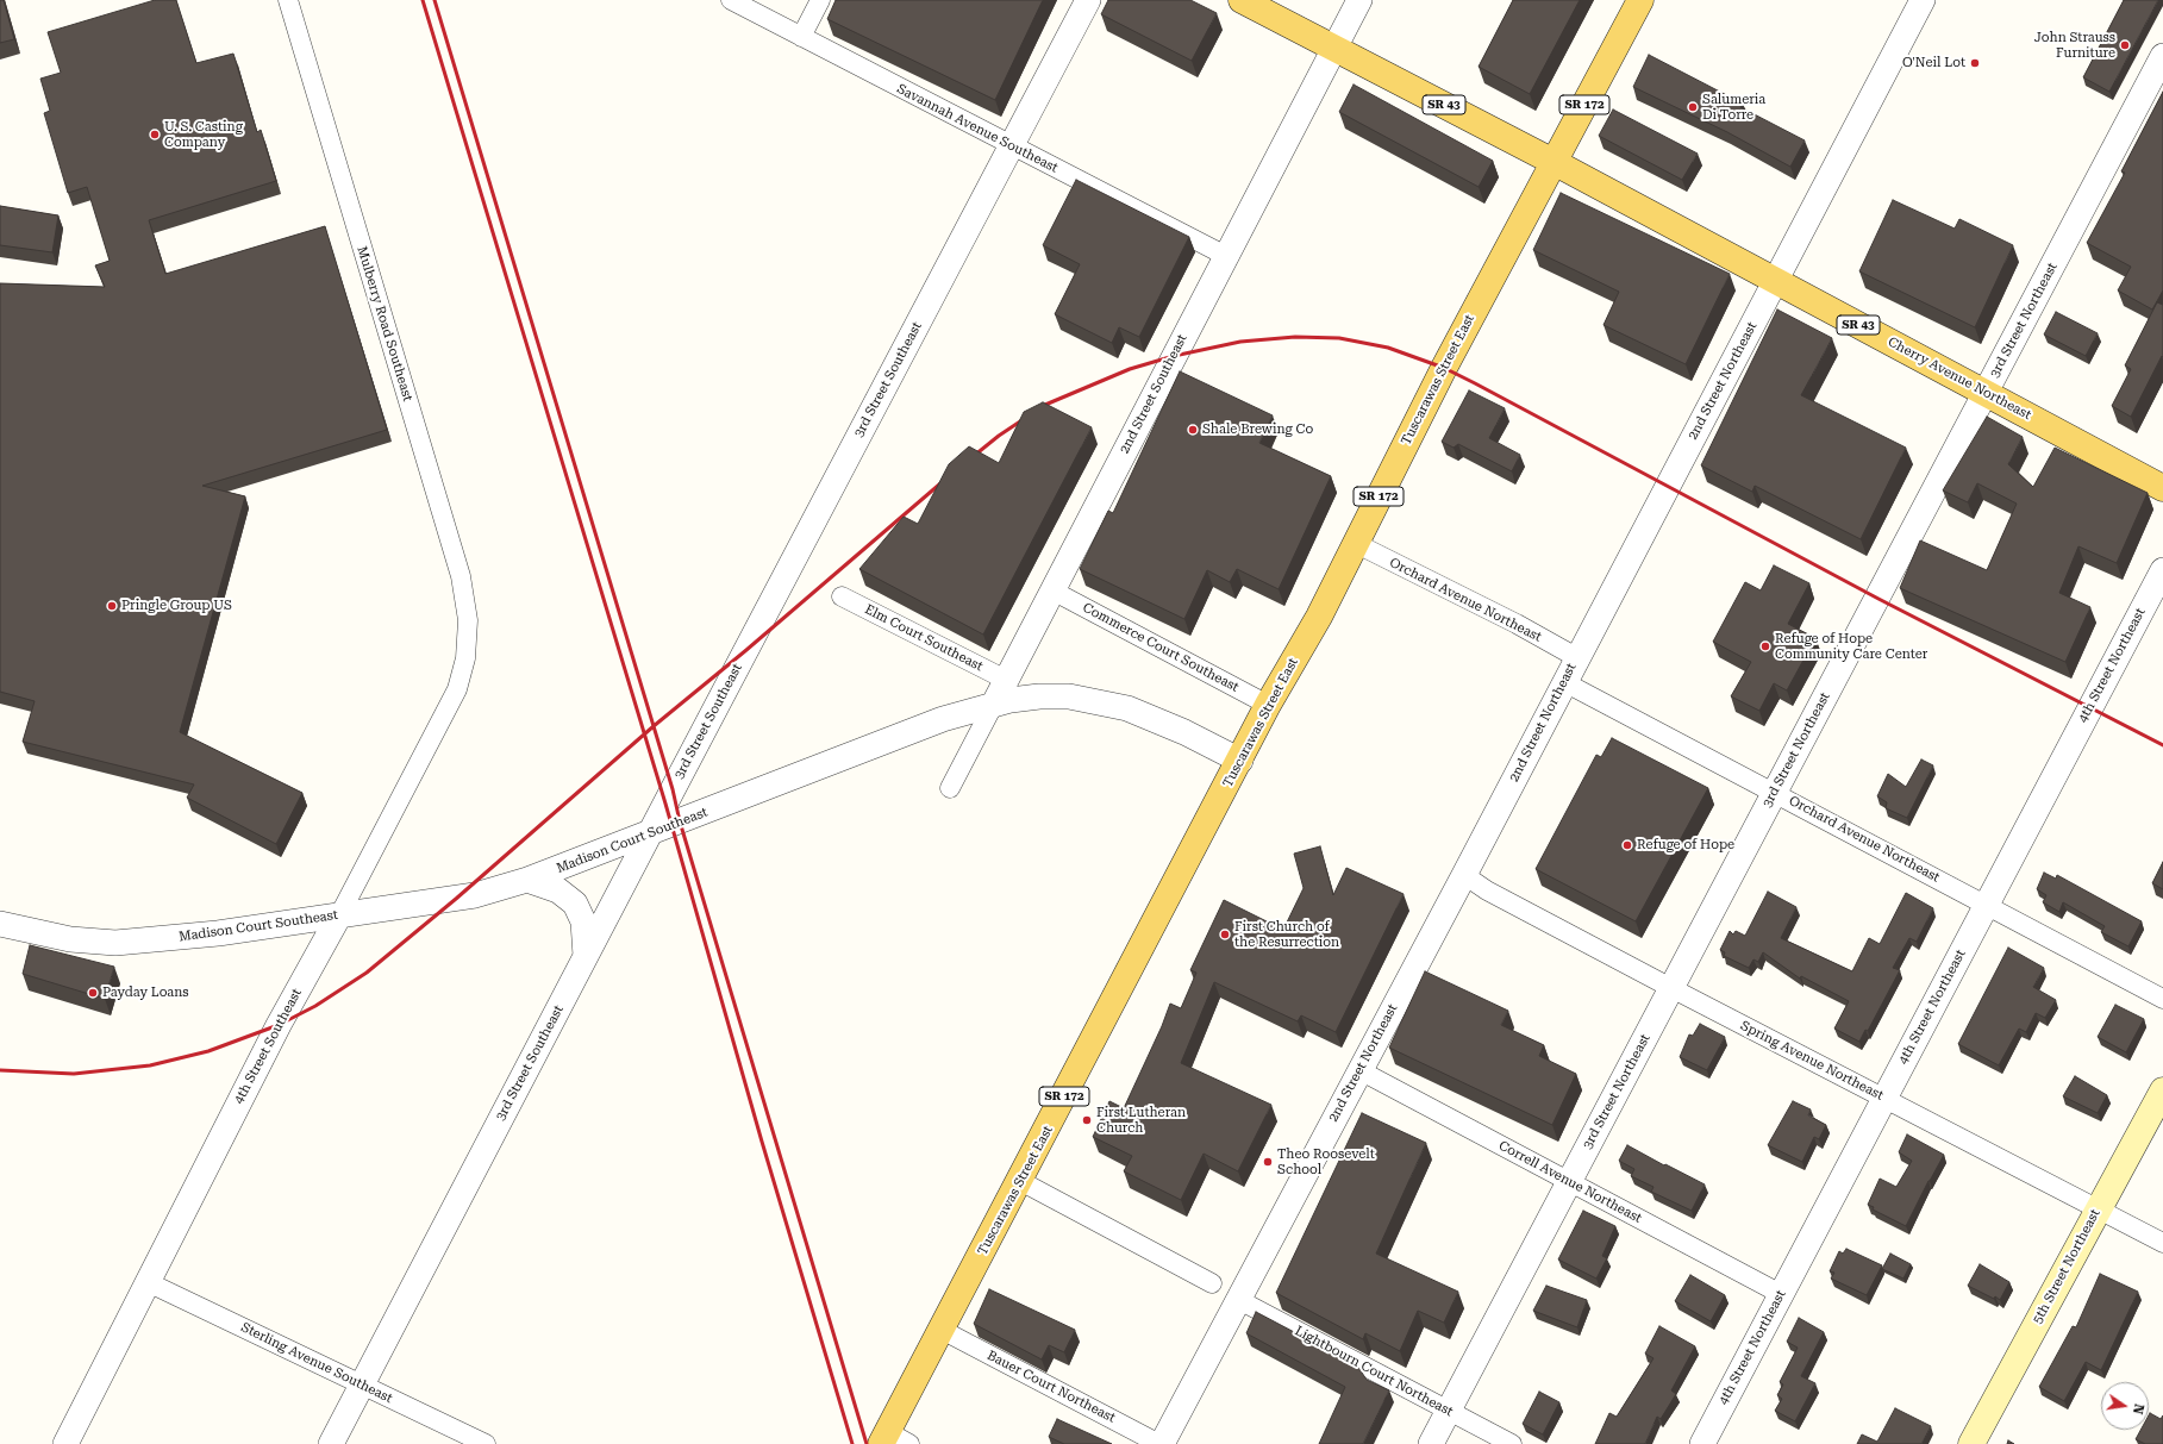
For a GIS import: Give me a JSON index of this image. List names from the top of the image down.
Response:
{
  "streets": {
    "main road": [
      "SR 43",
      "SR 172",
      "Cherry Avenue Northeast",
      "Tuscarawas Street East",
      "5th Street Northeast"
    ],
    "street": [
      "Savannah Avenue Southeast",
      "3rd Street Northeast",
      "Mulberry Road Southeast",
      "3rd Street Southeast",
      "2nd Street Northeast",
      "2nd Street Southeast",
      "Orchard Avenue Northeast",
      "Elm Court Southeast",
      "Commerce Court Southeast",
      "4th Street Northeast",
      "Madison Court Southeast",
      "4th Street Southeast",
      "Spring Avenue Northeast",
      "Correll Avenue Northeast",
      "Sterling Avenue Southeast",
      "Lightbourn Court Northeast",
      "Bauer Court Northeast"
    ]
  },
  "crossings": [
    ["SR 43", "Cherry Avenue Northeast"],
    ["SR 43", "Tuscarawas Street East"],
    ["SR 43", "2nd Street Southeast"],
    ["Savannah Avenue Southeast", "3rd Street Southeast"],
    ["Savannah Avenue Southeast", "2nd Street Southeast"],
    ["3rd Street Northeast", "Cherry Avenue Northeast"],
    ["3rd Street Northeast", "Orchard Avenue Northeast"],
    ["3rd Street Northeast", "Spring Avenue Northeast"],
    ["3rd Street Northeast", "Correll Avenue Northeast"],
    ["3rd Street Northeast", "Lightbourn Court Northeast"],
    ["Mulberry Road Southeast", "4th Street Southeast"],
    ["Cherry Avenue Northeast", "Tuscarawas Street East"],
    ["Cherry Avenue Northeast", "2nd Street Northeast"],
    ["3rd Street Southeast", "Madison Court Southeast"],
    ["3rd Street Southeast", "Sterling Avenue Southeast"],
    ["Tuscarawas Street East", "Orchard Avenue Northeast"],
    ["Tuscarawas Street East", "Commerce Court Southeast"],
    ["Tuscarawas Street East", "Madison Court Southeast"],
    ["Tuscarawas Street East", "Bauer Court Northeast"],
    ["2nd Street Northeast", "Orchard Avenue Northeast"],
    ["2nd Street Northeast", "Spring Avenue Northeast"],
    ["2nd Street Northeast", "Correll Avenue Northeast"],
    ["2nd Street Northeast", "Lightbourn Court Northeast"],
    ["2nd Street Northeast", "Bauer Court Northeast"],
    ["2nd Street Southeast", "Elm Court Southeast"],
    ["2nd Street Southeast", "Commerce Court Southeast"],
    ["2nd Street Southeast", "Madison Court Southeast"],
    ["Orchard Avenue Northeast", "4th Street Northeast"],
    ["4th Street Northeast", "Spring Avenue Northeast"],
    ["4th Street Northeast", "Correll Avenue Northeast"],
    ["Madison Court Southeast", "4th Street Southeast"],
    ["4th Street Southeast", "Sterling Avenue Southeast"],
    ["Spring Avenue Northeast", "5th Street Northeast"]
  ],
  "places": [
    "John Strauss Furniture",
    "O'Neil Lot",
    "Salumeria Di Torre",
    "U. S. Casting Company",
    "Shale Brewing Co",
    "Pringle Group US",
    "Refuge of Hope Community Care Center",
    "Refuge of Hope",
    "First Church of the Resurrection",
    "Payday Loans",
    "First Lutheran Church",
    "Theo Roosevelt School"
  ],
  "north": "right"
}
